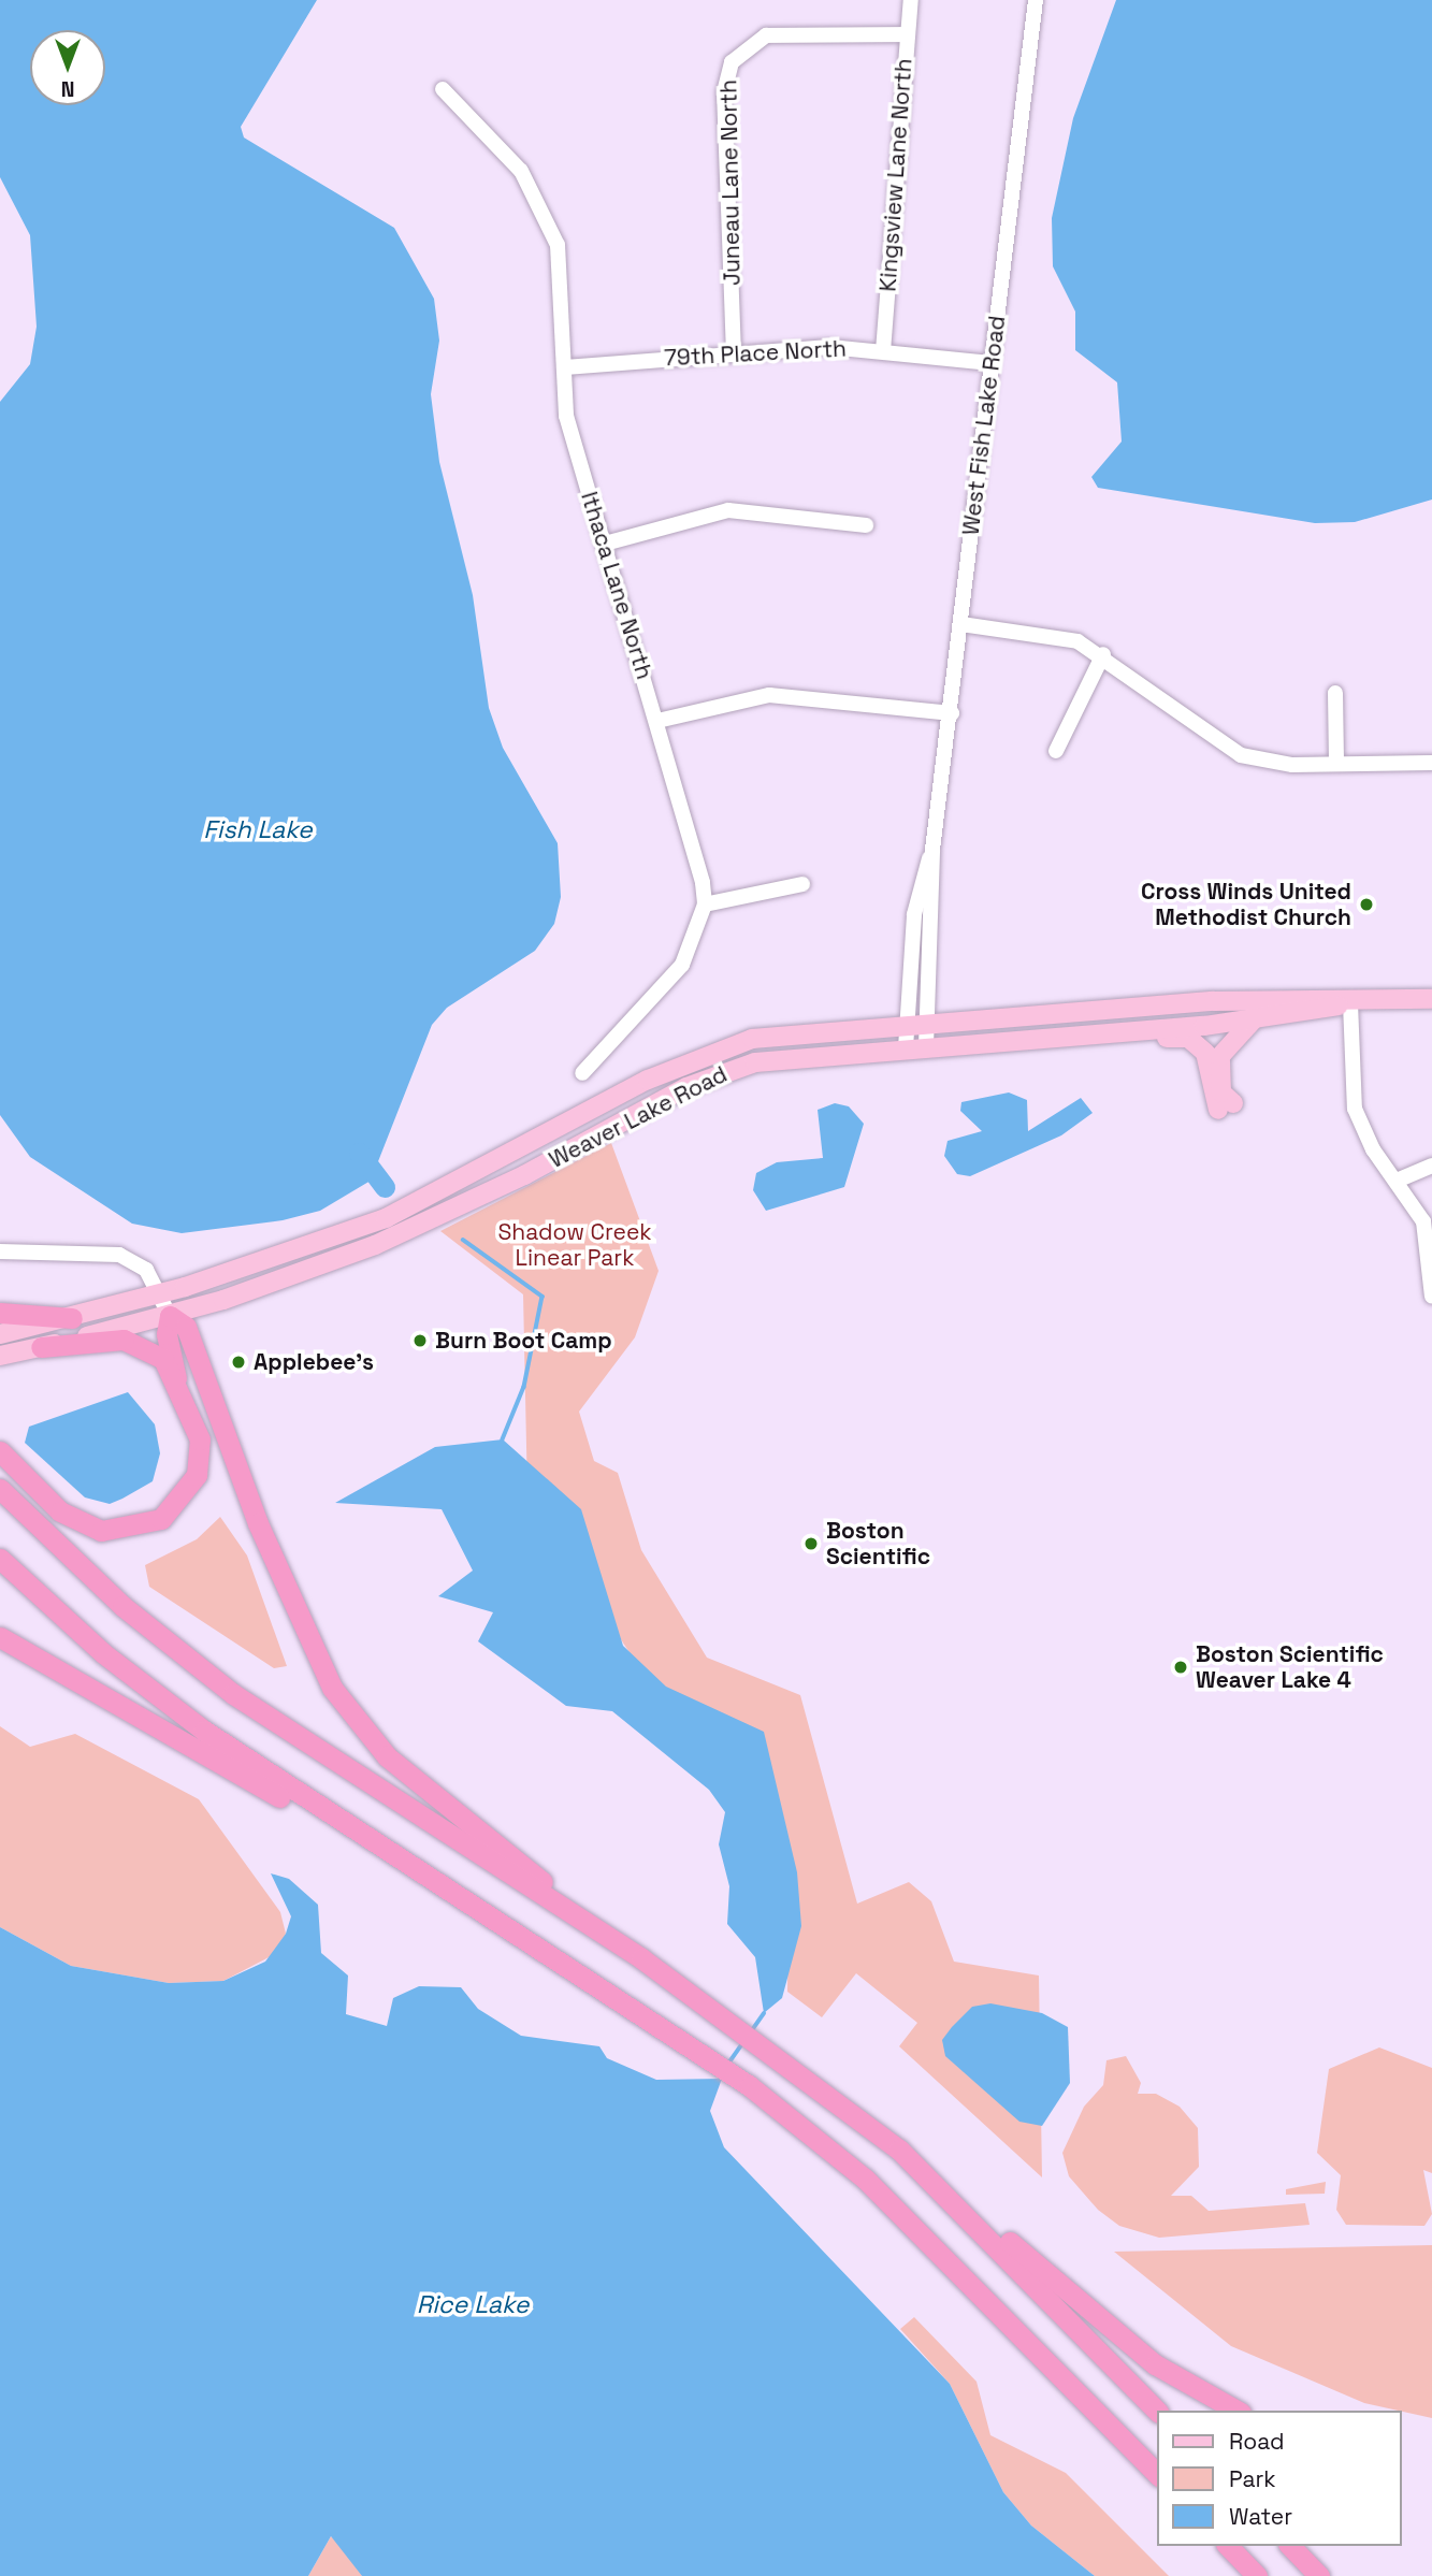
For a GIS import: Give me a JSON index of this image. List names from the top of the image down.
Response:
{
  "streets": {
    "main road": ["Weaver Lake Road"],
    "street": [
      "Kingsview Lane North",
      "Juneau Lane North",
      "79th Place North",
      "West Fish Lake Road",
      "Ithaca Lane North"
    ]
  },
  "crossings": [
    ["Kingsview Lane North", "Juneau Lane North"],
    ["Kingsview Lane North", "79th Place North"],
    ["Juneau Lane North", "79th Place North"],
    ["79th Place North", "West Fish Lake Road"],
    ["79th Place North", "Ithaca Lane North"],
    ["West Fish Lake Road", "Weaver Lake Road"]
  ],
  "water": ["Fish Lake", "Rice Lake"],
  "parks": ["Shadow Creek Linear Park"],
  "places": [
    "Cross Winds United Methodist Church",
    "Burn Boot Camp",
    "Applebee's",
    "Boston Scientific",
    "Boston Scientific Weaver Lake 4"
  ],
  "legend": ["Road", "Park", "Water"],
  "north": "bottom"
}
